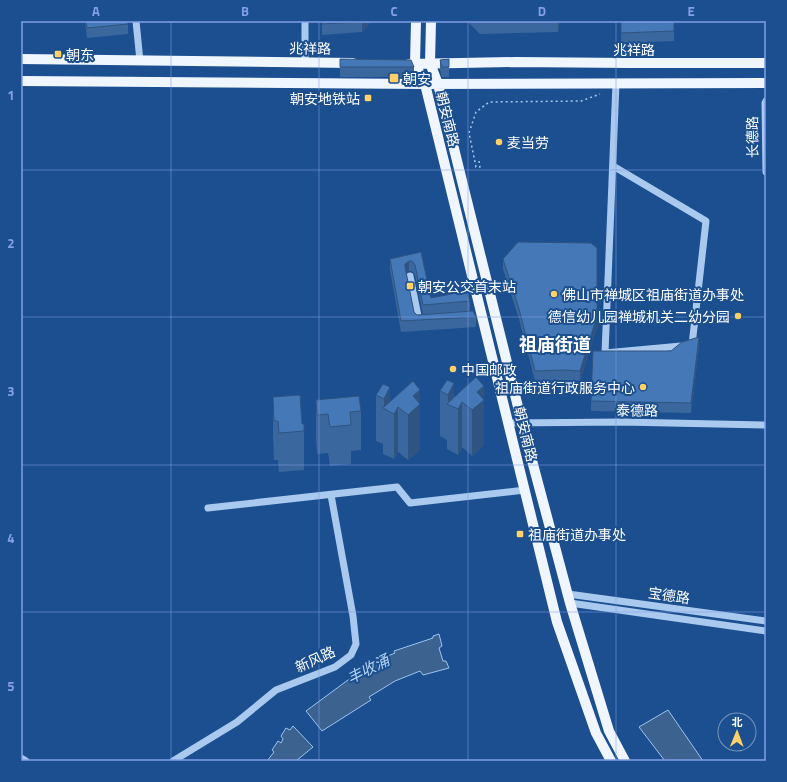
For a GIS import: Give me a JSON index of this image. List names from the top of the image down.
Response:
{
  "streets": {
    "main road": ["兆祥路", "朝安南路"],
    "street": [
      "长德路",
      "泰德路",
      "宝德路",
      "新风路"
    ]
  },
  "crossings": [
    ["兆祥路", "朝安南路"],
    ["朝安南路", "泰德路"],
    ["朝安南路", "宝德路"]
  ],
  "districts": ["祖庙街道"],
  "water": ["丰收涌"],
  "places": {
    "transit": [
      "朝东",
      "朝安",
      "朝安地铁站",
      "朝安公交首末站",
      "祖庙街道办事处"
    ],
    "other": [
      "麦当劳",
      "佛山市禅城区祖庙街道办事处",
      "德信幼儿园禅城机关二幼分园",
      "中国邮政",
      "祖庙街道行政服务中心"
    ]
  },
  "north": "top",
  "grid": {
    "columns": [
      "A",
      "B",
      "C",
      "D",
      "E"
    ],
    "rows": [
      "1",
      "2",
      "3",
      "4",
      "5"
    ]
  }
}
